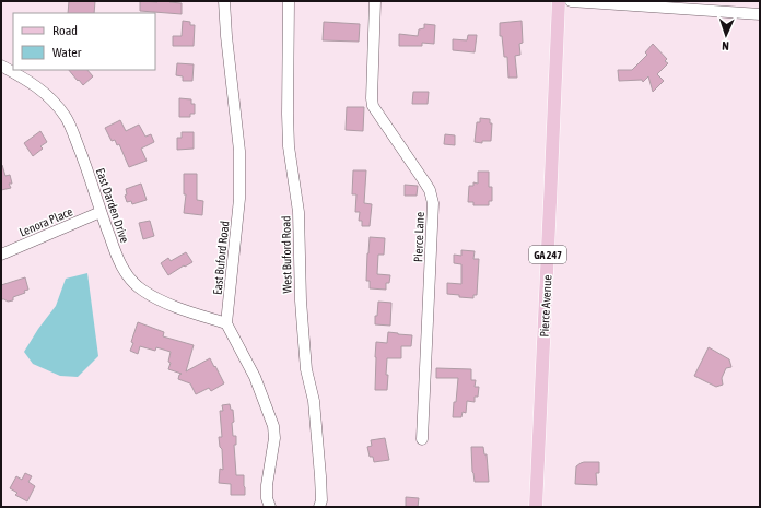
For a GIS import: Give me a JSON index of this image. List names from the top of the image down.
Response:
{
  "streets": {
    "main road": ["GA 247", "Pierce Avenue"],
    "street": [
      "East Darden Drive",
      "Lenora Place",
      "Pierce Lane",
      "West Buford Road",
      "East Buford Road"
    ]
  },
  "crossings": [
    ["East Darden Drive", "Lenora Place"],
    ["East Darden Drive", "East Buford Road"]
  ],
  "legend": ["Road", "Water"],
  "north": "bottom"
}
